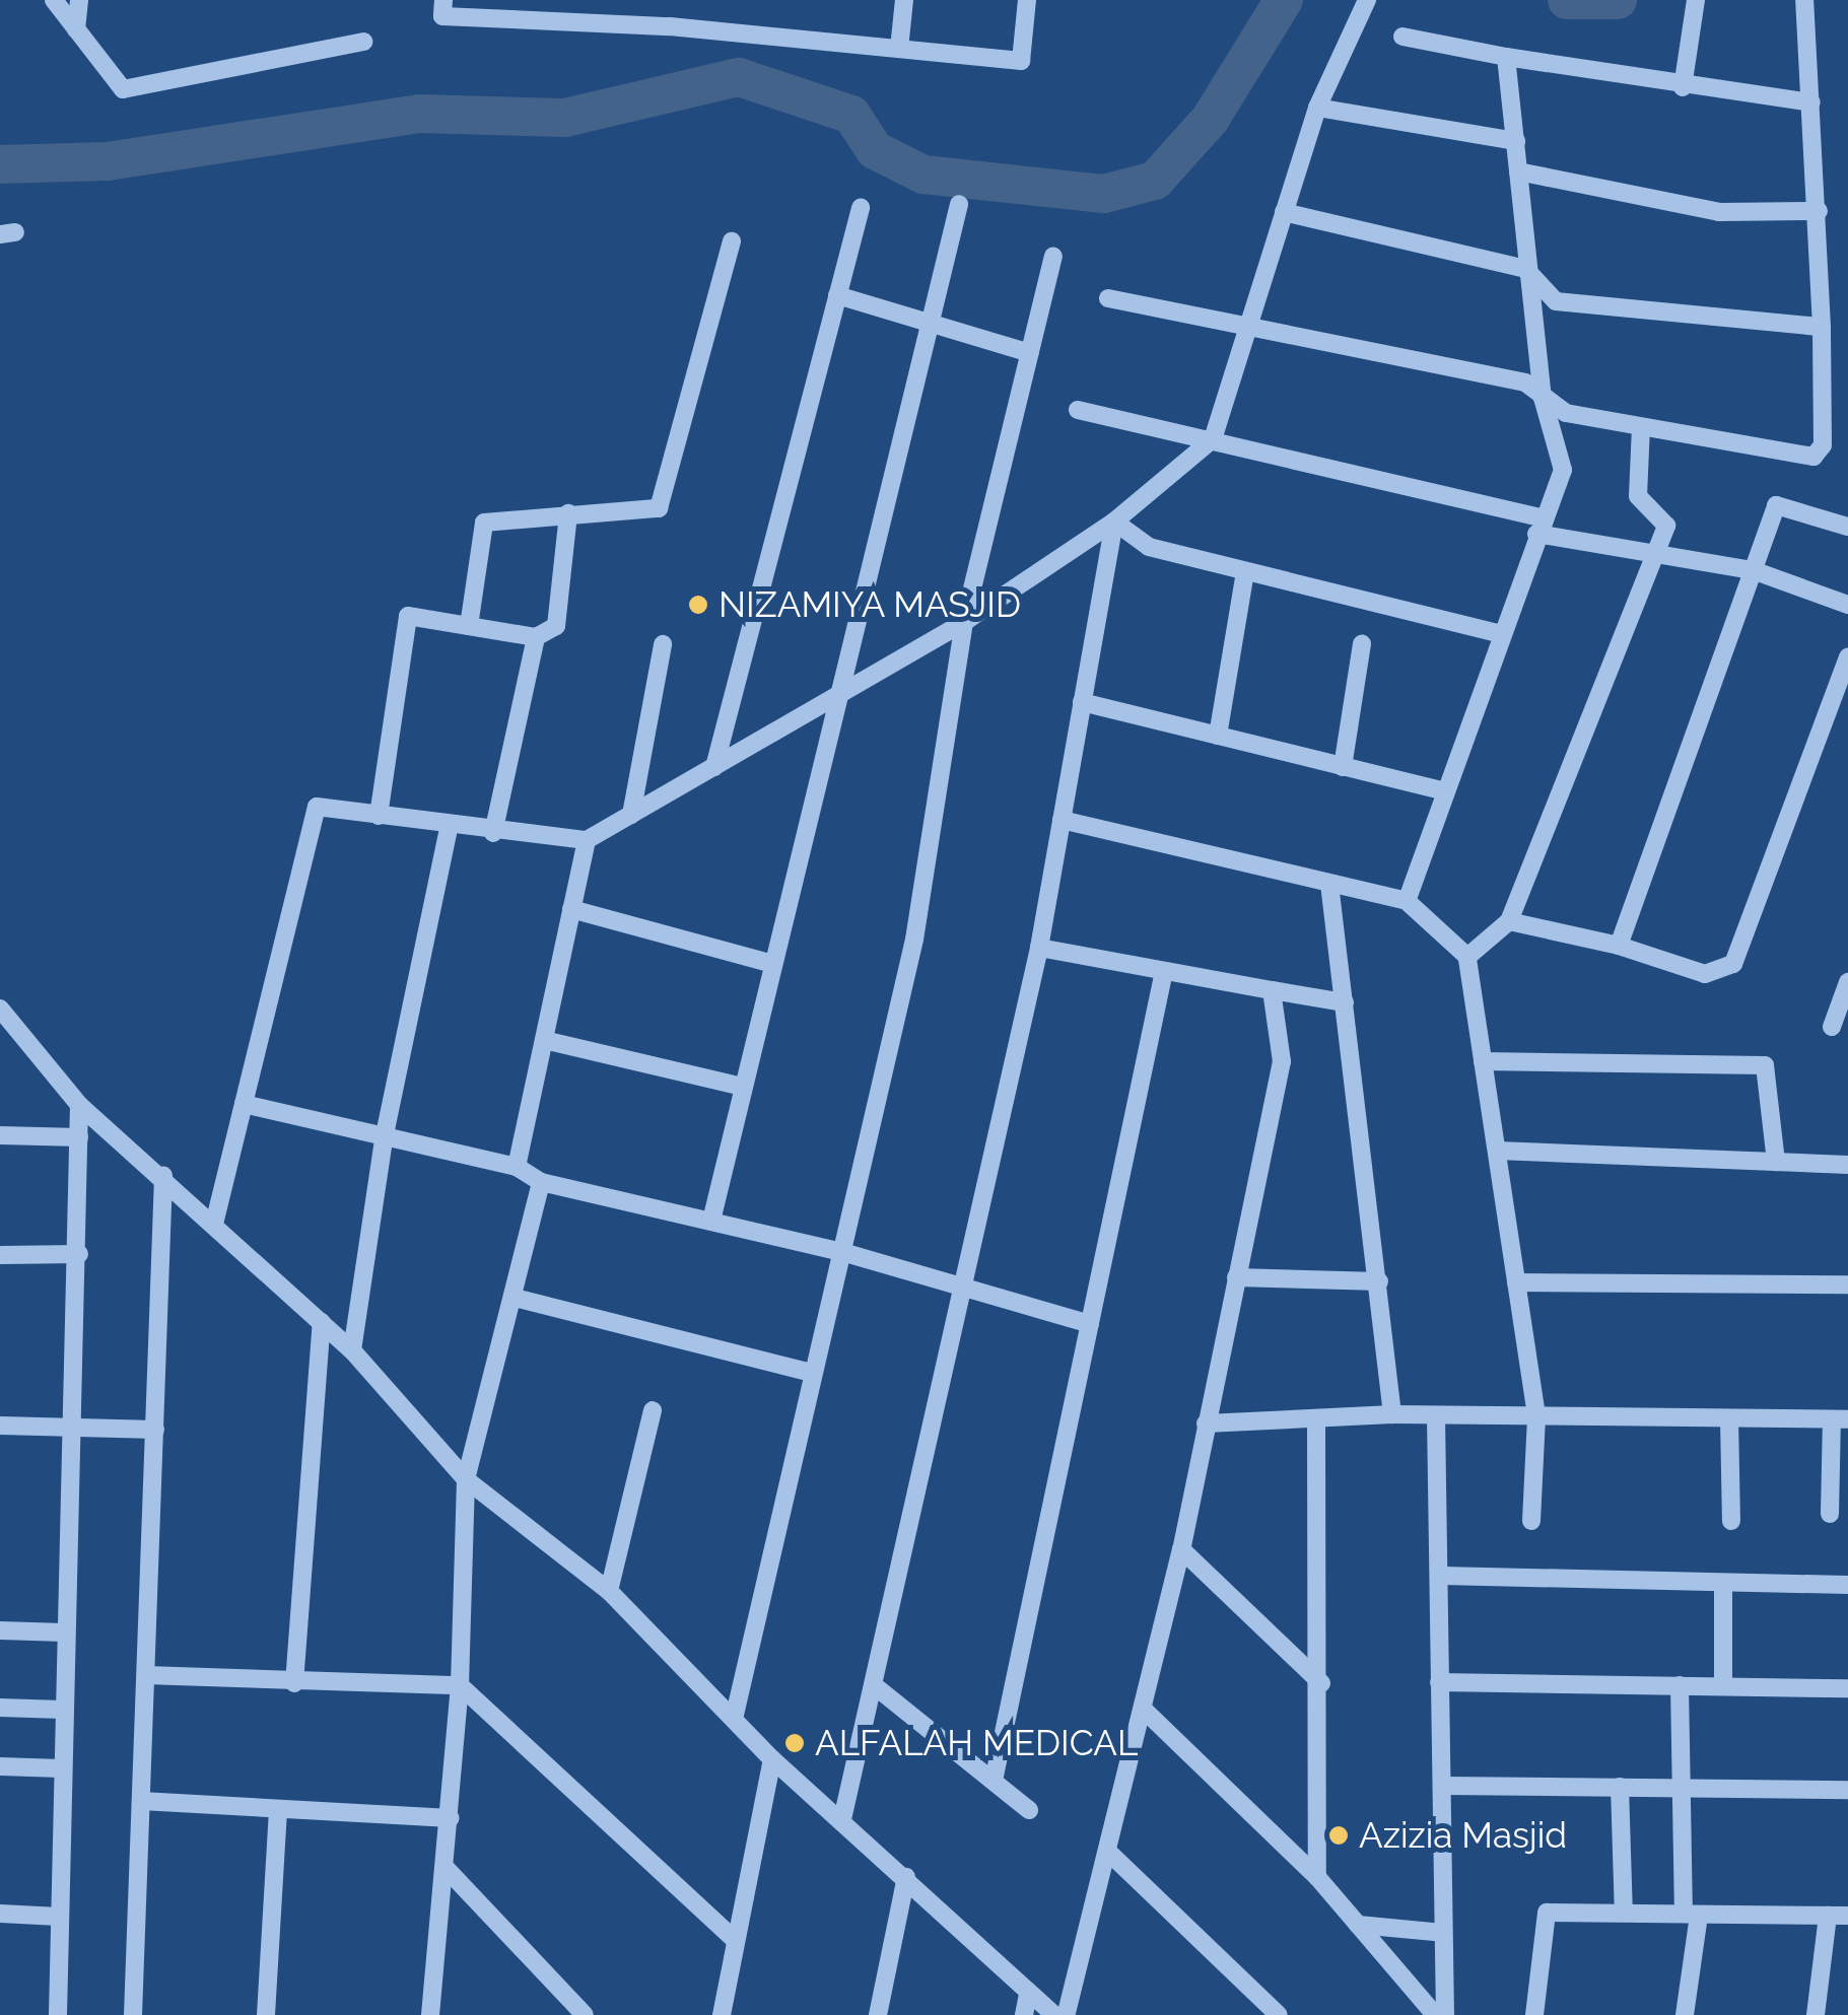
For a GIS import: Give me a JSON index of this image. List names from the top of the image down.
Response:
{
  "places": ["NIZAMIYA MASJID", "ALFALAH MEDICAL", "Azizia Masjid"]
}
